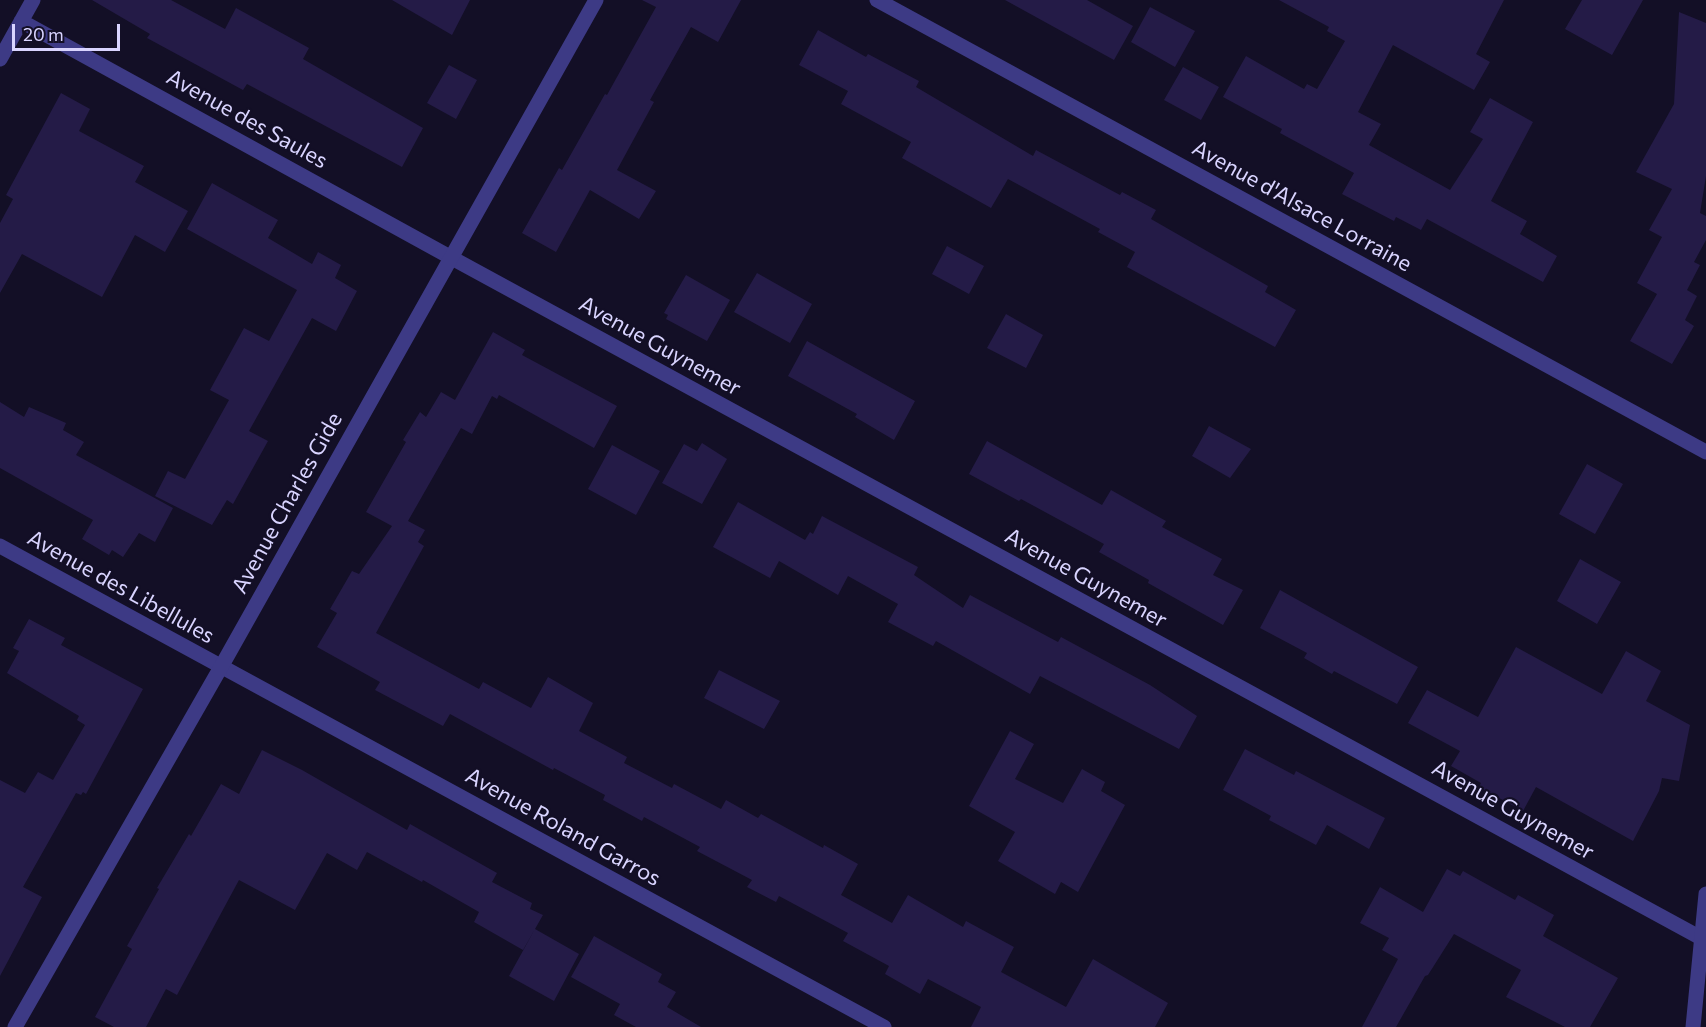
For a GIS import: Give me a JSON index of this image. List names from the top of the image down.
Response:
{
  "streets": {
    "street": [
      "Avenue des Saules",
      "Avenue d'Alsace Lorraine",
      "Avenue Guynemer",
      "Avenue Charles Gide",
      "Avenue des Libellules",
      "Avenue Roland Garros"
    ]
  },
  "crossings": [
    ["Avenue des Saules", "Avenue Guynemer"],
    ["Avenue des Saules", "Avenue Charles Gide"],
    ["Avenue Guynemer", "Avenue Charles Gide"],
    ["Avenue Charles Gide", "Avenue des Libellules"],
    ["Avenue Charles Gide", "Avenue Roland Garros"],
    ["Avenue des Libellules", "Avenue Roland Garros"]
  ],
  "scale_bar": "20 m"
}
